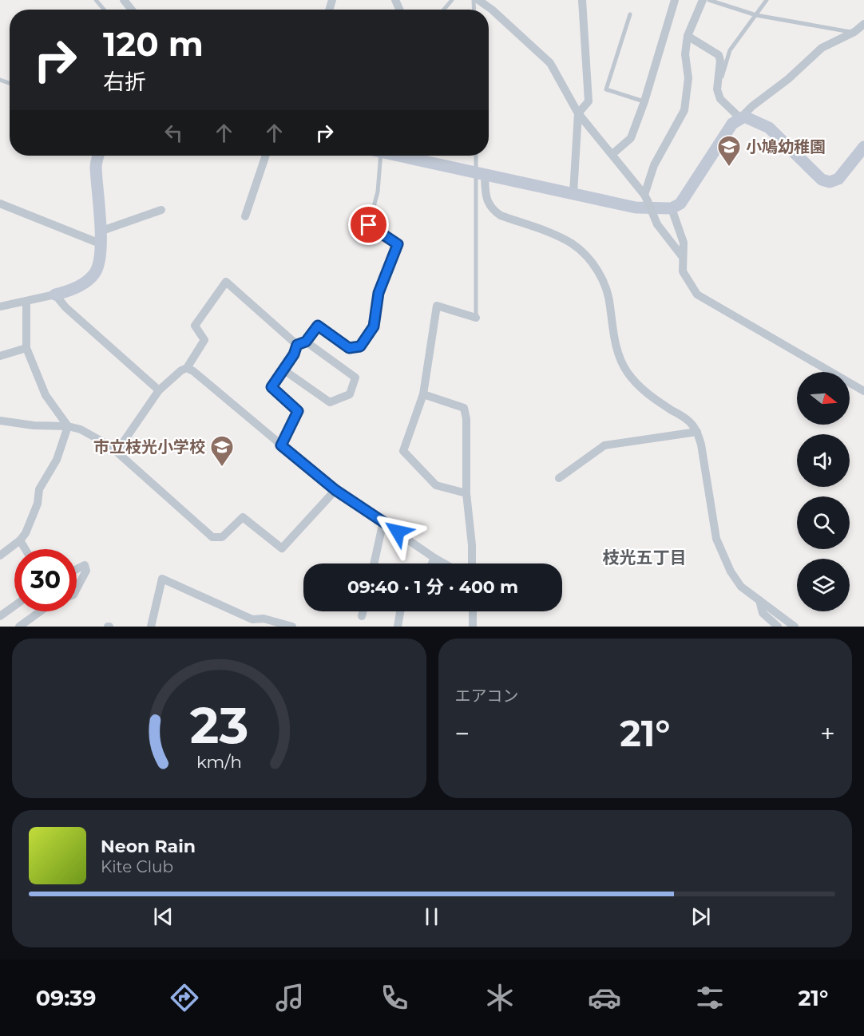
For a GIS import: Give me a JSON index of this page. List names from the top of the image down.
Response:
{
  "districts": ["枝光五丁目"],
  "places": {
    "school or university": ["小鳩幼稚園", "市立枝光小学校"]
  },
  "north": "right",
  "page": {
    "turn": ["120 m", "右折"],
    "limit": "30",
    "trip": "09:40 · 1 分 · 400 m",
    "tile": "エアコン",
    "heat": ["−", "21°", "+"],
    "song": ["Neon Rain", "Kite Club"],
    "tabs": ["09:39", "21°"],
    "gauge": ["23", "km/h"]
  }
}
